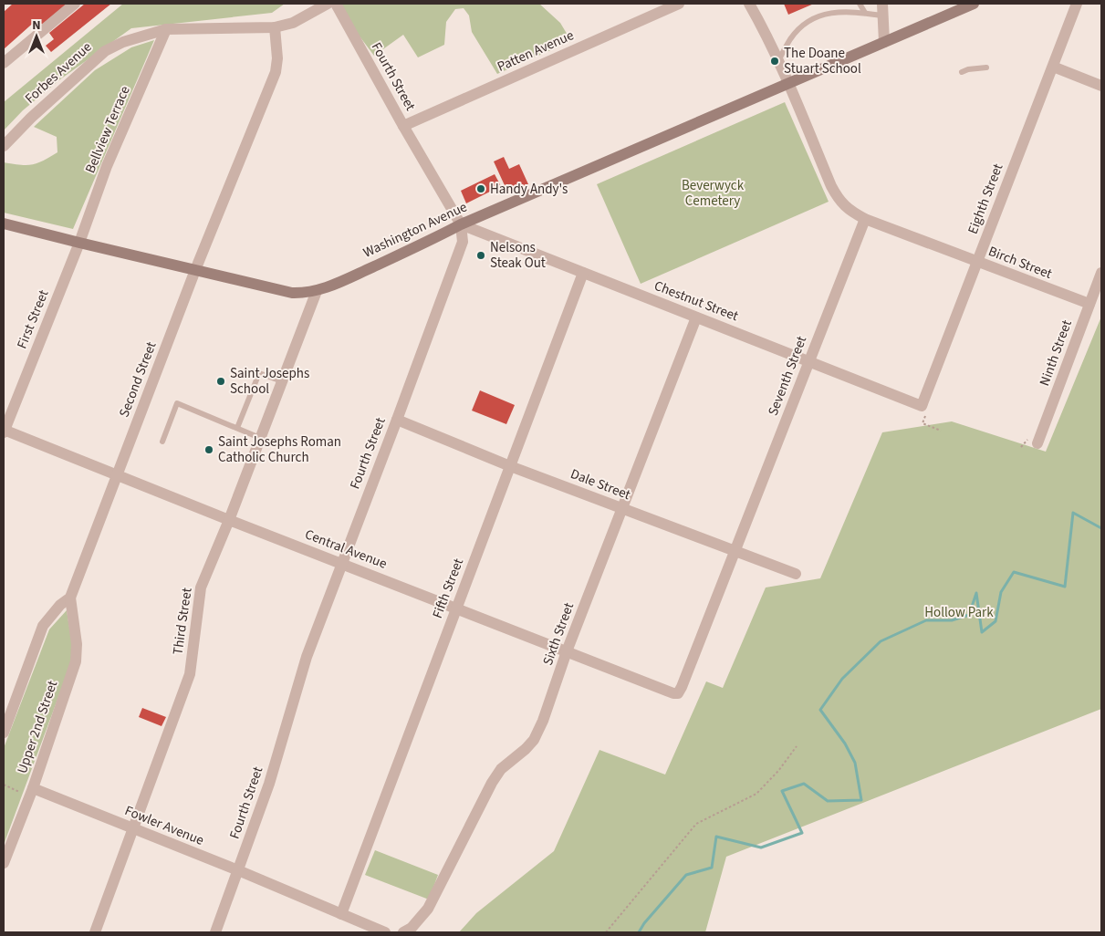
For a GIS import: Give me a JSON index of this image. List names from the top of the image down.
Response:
{
  "streets": {
    "street": [
      "Patten Avenue",
      "Forbes Avenue",
      "Fourth Street",
      "Bellview Terrace",
      "Eighth Street",
      "Washington Avenue",
      "Birch Street",
      "Chestnut Street",
      "First Street",
      "Ninth Street",
      "Seventh Street",
      "Second Street",
      "Dale Street",
      "Central Avenue",
      "Fifth Street",
      "Third Street",
      "Sixth Street",
      "Upper 2nd Street",
      "Fowler Avenue"
    ]
  },
  "crossings": [
    ["Patten Avenue", "Fourth Street"],
    ["Forbes Avenue", "Bellview Terrace"],
    ["Forbes Avenue", "Second Street"],
    ["Fourth Street", "Washington Avenue"],
    ["Fourth Street", "Chestnut Street"],
    ["Fourth Street", "Dale Street"],
    ["Fourth Street", "Central Avenue"],
    ["Fourth Street", "Fowler Avenue"],
    ["Bellview Terrace", "Washington Avenue"],
    ["Bellview Terrace", "First Street"],
    ["Eighth Street", "Birch Street"],
    ["Eighth Street", "Chestnut Street"],
    ["Washington Avenue", "Chestnut Street"],
    ["Washington Avenue", "First Street"],
    ["Washington Avenue", "Second Street"],
    ["Washington Avenue", "Third Street"],
    ["Birch Street", "Ninth Street"],
    ["Birch Street", "Seventh Street"],
    ["Chestnut Street", "Seventh Street"],
    ["Chestnut Street", "Fifth Street"],
    ["Chestnut Street", "Sixth Street"],
    ["First Street", "Central Avenue"],
    ["Seventh Street", "Dale Street"],
    ["Seventh Street", "Central Avenue"],
    ["Second Street", "Central Avenue"],
    ["Second Street", "Upper 2nd Street"],
    ["Dale Street", "Fifth Street"],
    ["Dale Street", "Sixth Street"],
    ["Central Avenue", "Fifth Street"],
    ["Central Avenue", "Third Street"],
    ["Central Avenue", "Sixth Street"],
    ["Fifth Street", "Fowler Avenue"],
    ["Third Street", "Fowler Avenue"],
    ["Upper 2nd Street", "Fowler Avenue"]
  ],
  "parks": ["Beverwyck Cemetery", "Hollow Park"],
  "places": [
    "The Doane Stuart School",
    "Handy Andy's",
    "Nelsons Steak Out",
    "Saint Josephs School",
    "Saint Josephs Roman Catholic Church"
  ],
  "north": "top"
}
